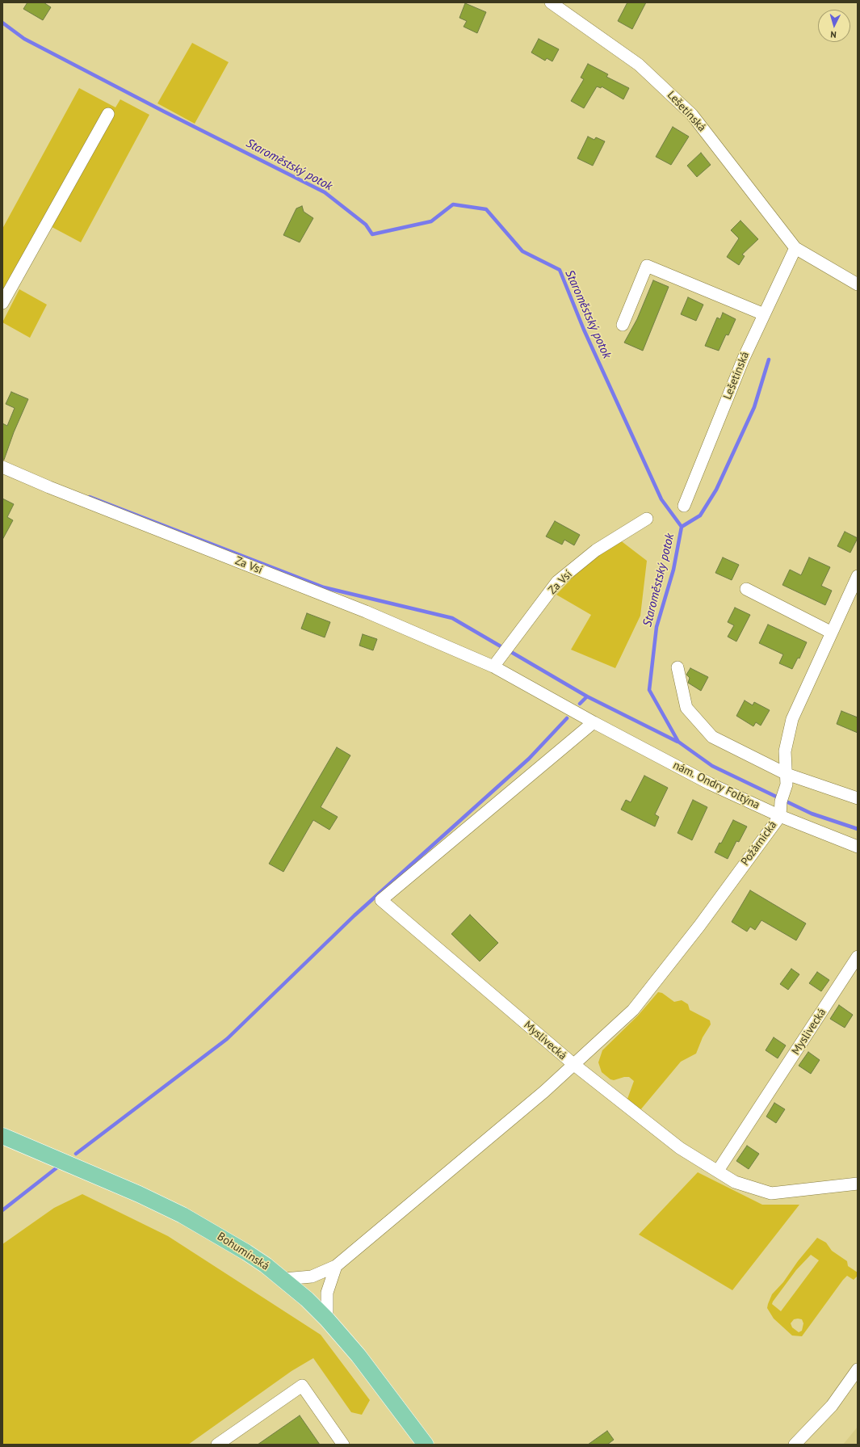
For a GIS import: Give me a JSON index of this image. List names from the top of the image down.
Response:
{
  "streets": {
    "main road": ["Bohumínská"],
    "street": [
      "Lešetínská",
      "Za Vsí",
      "nám. Ondry Foltýna",
      "Požárnická",
      "Myslivecká"
    ]
  },
  "crossings": [
    ["Za Vsí", "nám. Ondry Foltýna"],
    ["nám. Ondry Foltýna", "Požárnická"],
    ["nám. Ondry Foltýna", "Myslivecká"],
    ["Požárnická", "Myslivecká"],
    ["Požárnická", "Bohumínská"]
  ],
  "water": ["Staroměstský potok"],
  "north": "bottom"
}
